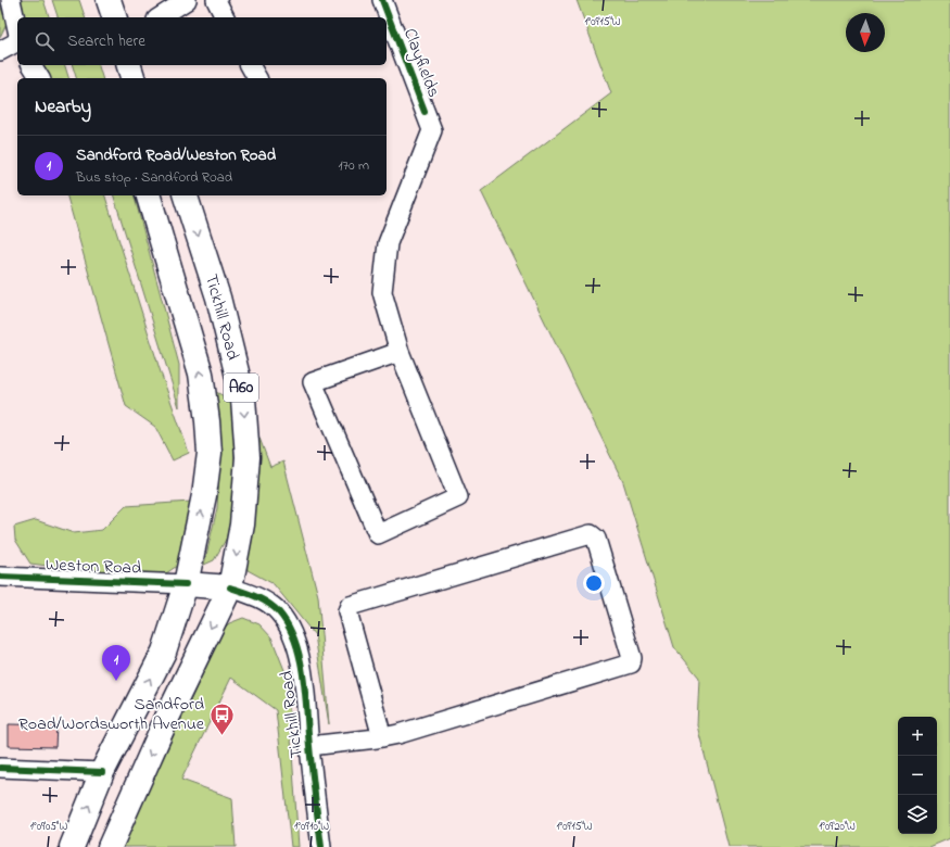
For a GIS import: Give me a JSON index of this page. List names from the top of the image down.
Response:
{
  "streets": {
    "main road": ["Tickhill Road", "A60"],
    "street": ["Clayfields", "Weston Road"]
  },
  "crossings": [
    ["Tickhill Road", "A60"],
    ["Tickhill Road", "Weston Road"],
    ["A60", "Weston Road"]
  ],
  "places": {
    "bus stop": ["Sandford Road/Wordsworth Avenue"]
  },
  "north": "bottom",
  "page": {
    "search": "Search here",
    "heading": "Nearby",
    "list": [
      {
        "mark": "1",
        "name": "Sandford Road/Weston Road",
        "note": "Bus stop · Sandford Road",
        "value": "170 m"
      }
    ],
    "pins": "1",
    "map_buttons": ["+", "−"]
  },
  "coordinates": [
    "1°09'15\"W",
    "1°09'05\"W",
    "1°09'10\"W",
    "1°09'20\"W"
  ]
}
